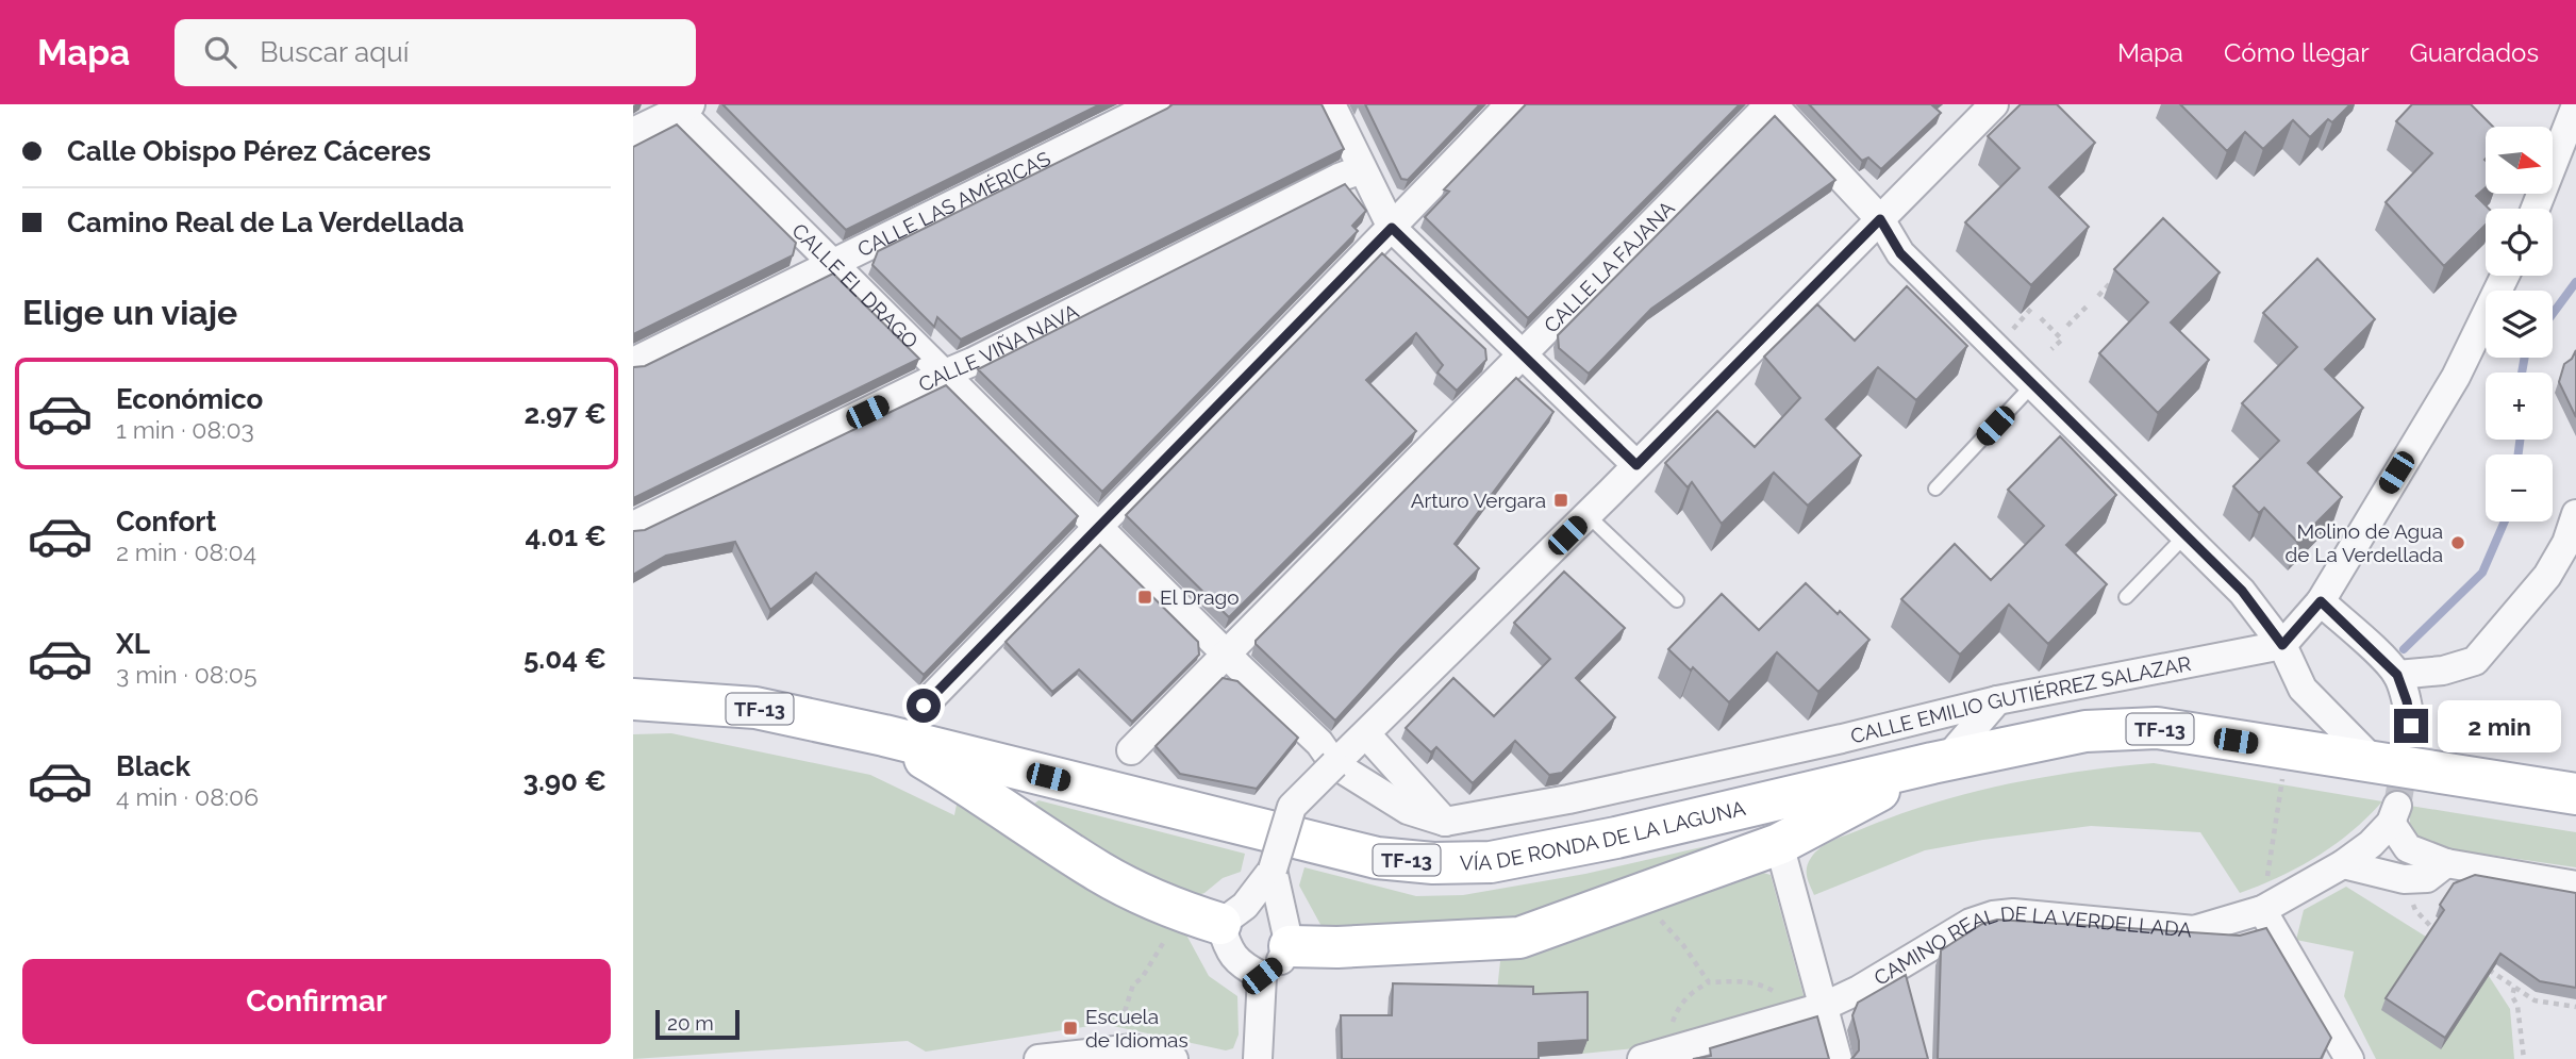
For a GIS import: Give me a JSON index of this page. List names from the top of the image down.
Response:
{
  "streets": {
    "main road": ["TF-13", "VÍA DE RONDA DE LA LAGUNA"],
    "street": [
      "CALLE LAS AMÉRICAS",
      "CALLE LA FAJANA",
      "CALLE EL DRAGO",
      "CALLE VIÑA NAVA",
      "CALLE EMILIO GUTIÉRREZ SALAZAR",
      "CAMINO REAL DE LA VERDELLADA"
    ]
  },
  "crossings": [
    ["CALLE LAS AMÉRICAS", "CALLE EL DRAGO"],
    ["CALLE LA FAJANA", "CALLE EL DRAGO"],
    ["CALLE EL DRAGO", "CALLE VIÑA NAVA"],
    ["CALLE EL DRAGO", "CALLE EMILIO GUTIÉRREZ SALAZAR"]
  ],
  "places": {
    "transit": ["Arturo Vergara", "El Drago", "Escuela de Idiomas"],
    "other": ["Molino de Agua de La Verdellada"]
  },
  "scale_bar": "20 m",
  "north": "right",
  "page": {
    "header": "Mapa",
    "search": "Buscar aquí",
    "nav": ["Mapa", "Cómo llegar", "Guardados"],
    "banner": ["Calle Obispo Pérez Cáceres", "Camino Real de La Verdellada"],
    "map_buttons": ["+", "−"],
    "heading": "Elige un viaje",
    "list": [
      {
        "name": "Económico",
        "note": "1 min · 08:03",
        "value": "2.97 €"
      },
      {
        "name": "Confort",
        "note": "2 min · 08:04",
        "value": "4.01 €"
      },
      {
        "name": "XL",
        "note": "3 min · 08:05",
        "value": "5.04 €"
      },
      {
        "name": "Black",
        "note": "4 min · 08:06",
        "value": "3.90 €"
      }
    ],
    "bubble": "2 min",
    "buttons": "Confirmar",
    "scale": "20 m"
  }
}
